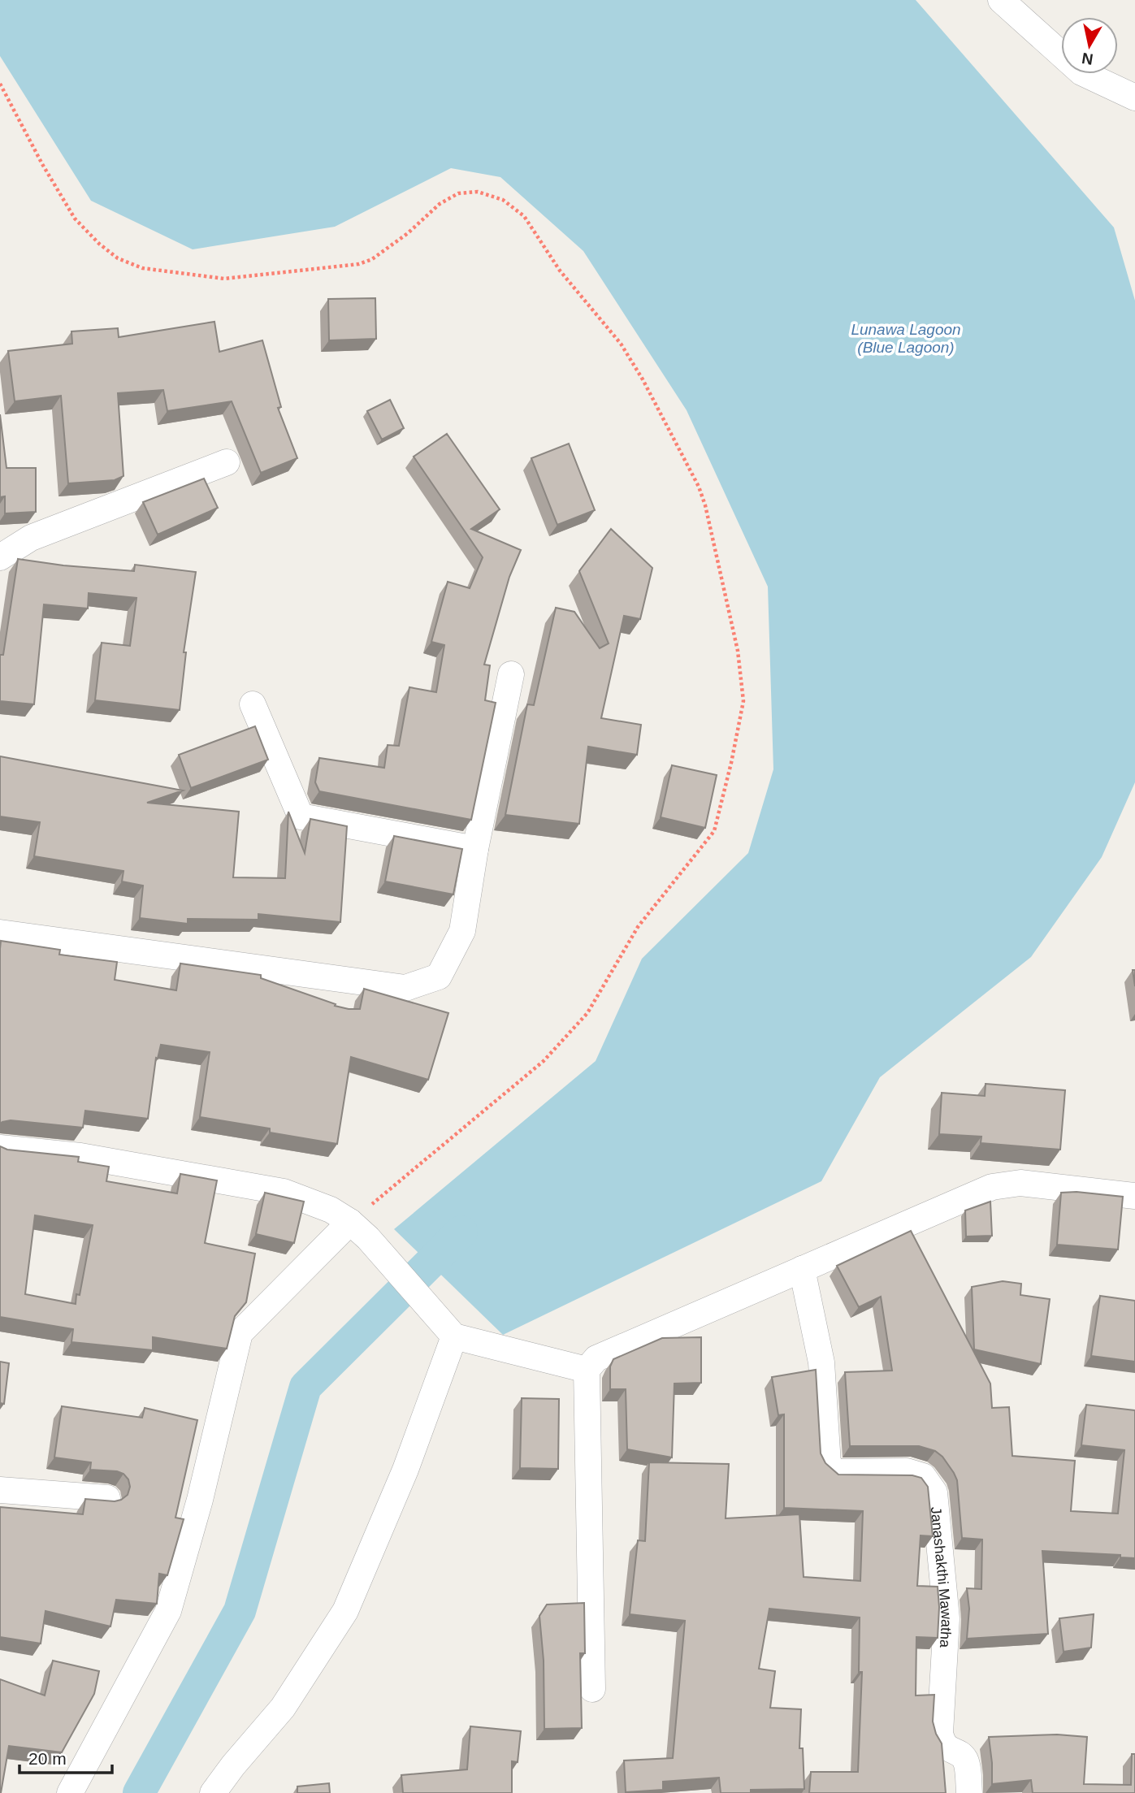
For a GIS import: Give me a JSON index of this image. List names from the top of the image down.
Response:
{
  "streets": {
    "street": ["Janashakthi Mawatha"]
  },
  "water": ["Lunawa Lagoon (Blue Lagoon)"],
  "scale_bar": "20 m",
  "north": "bottom"
}
